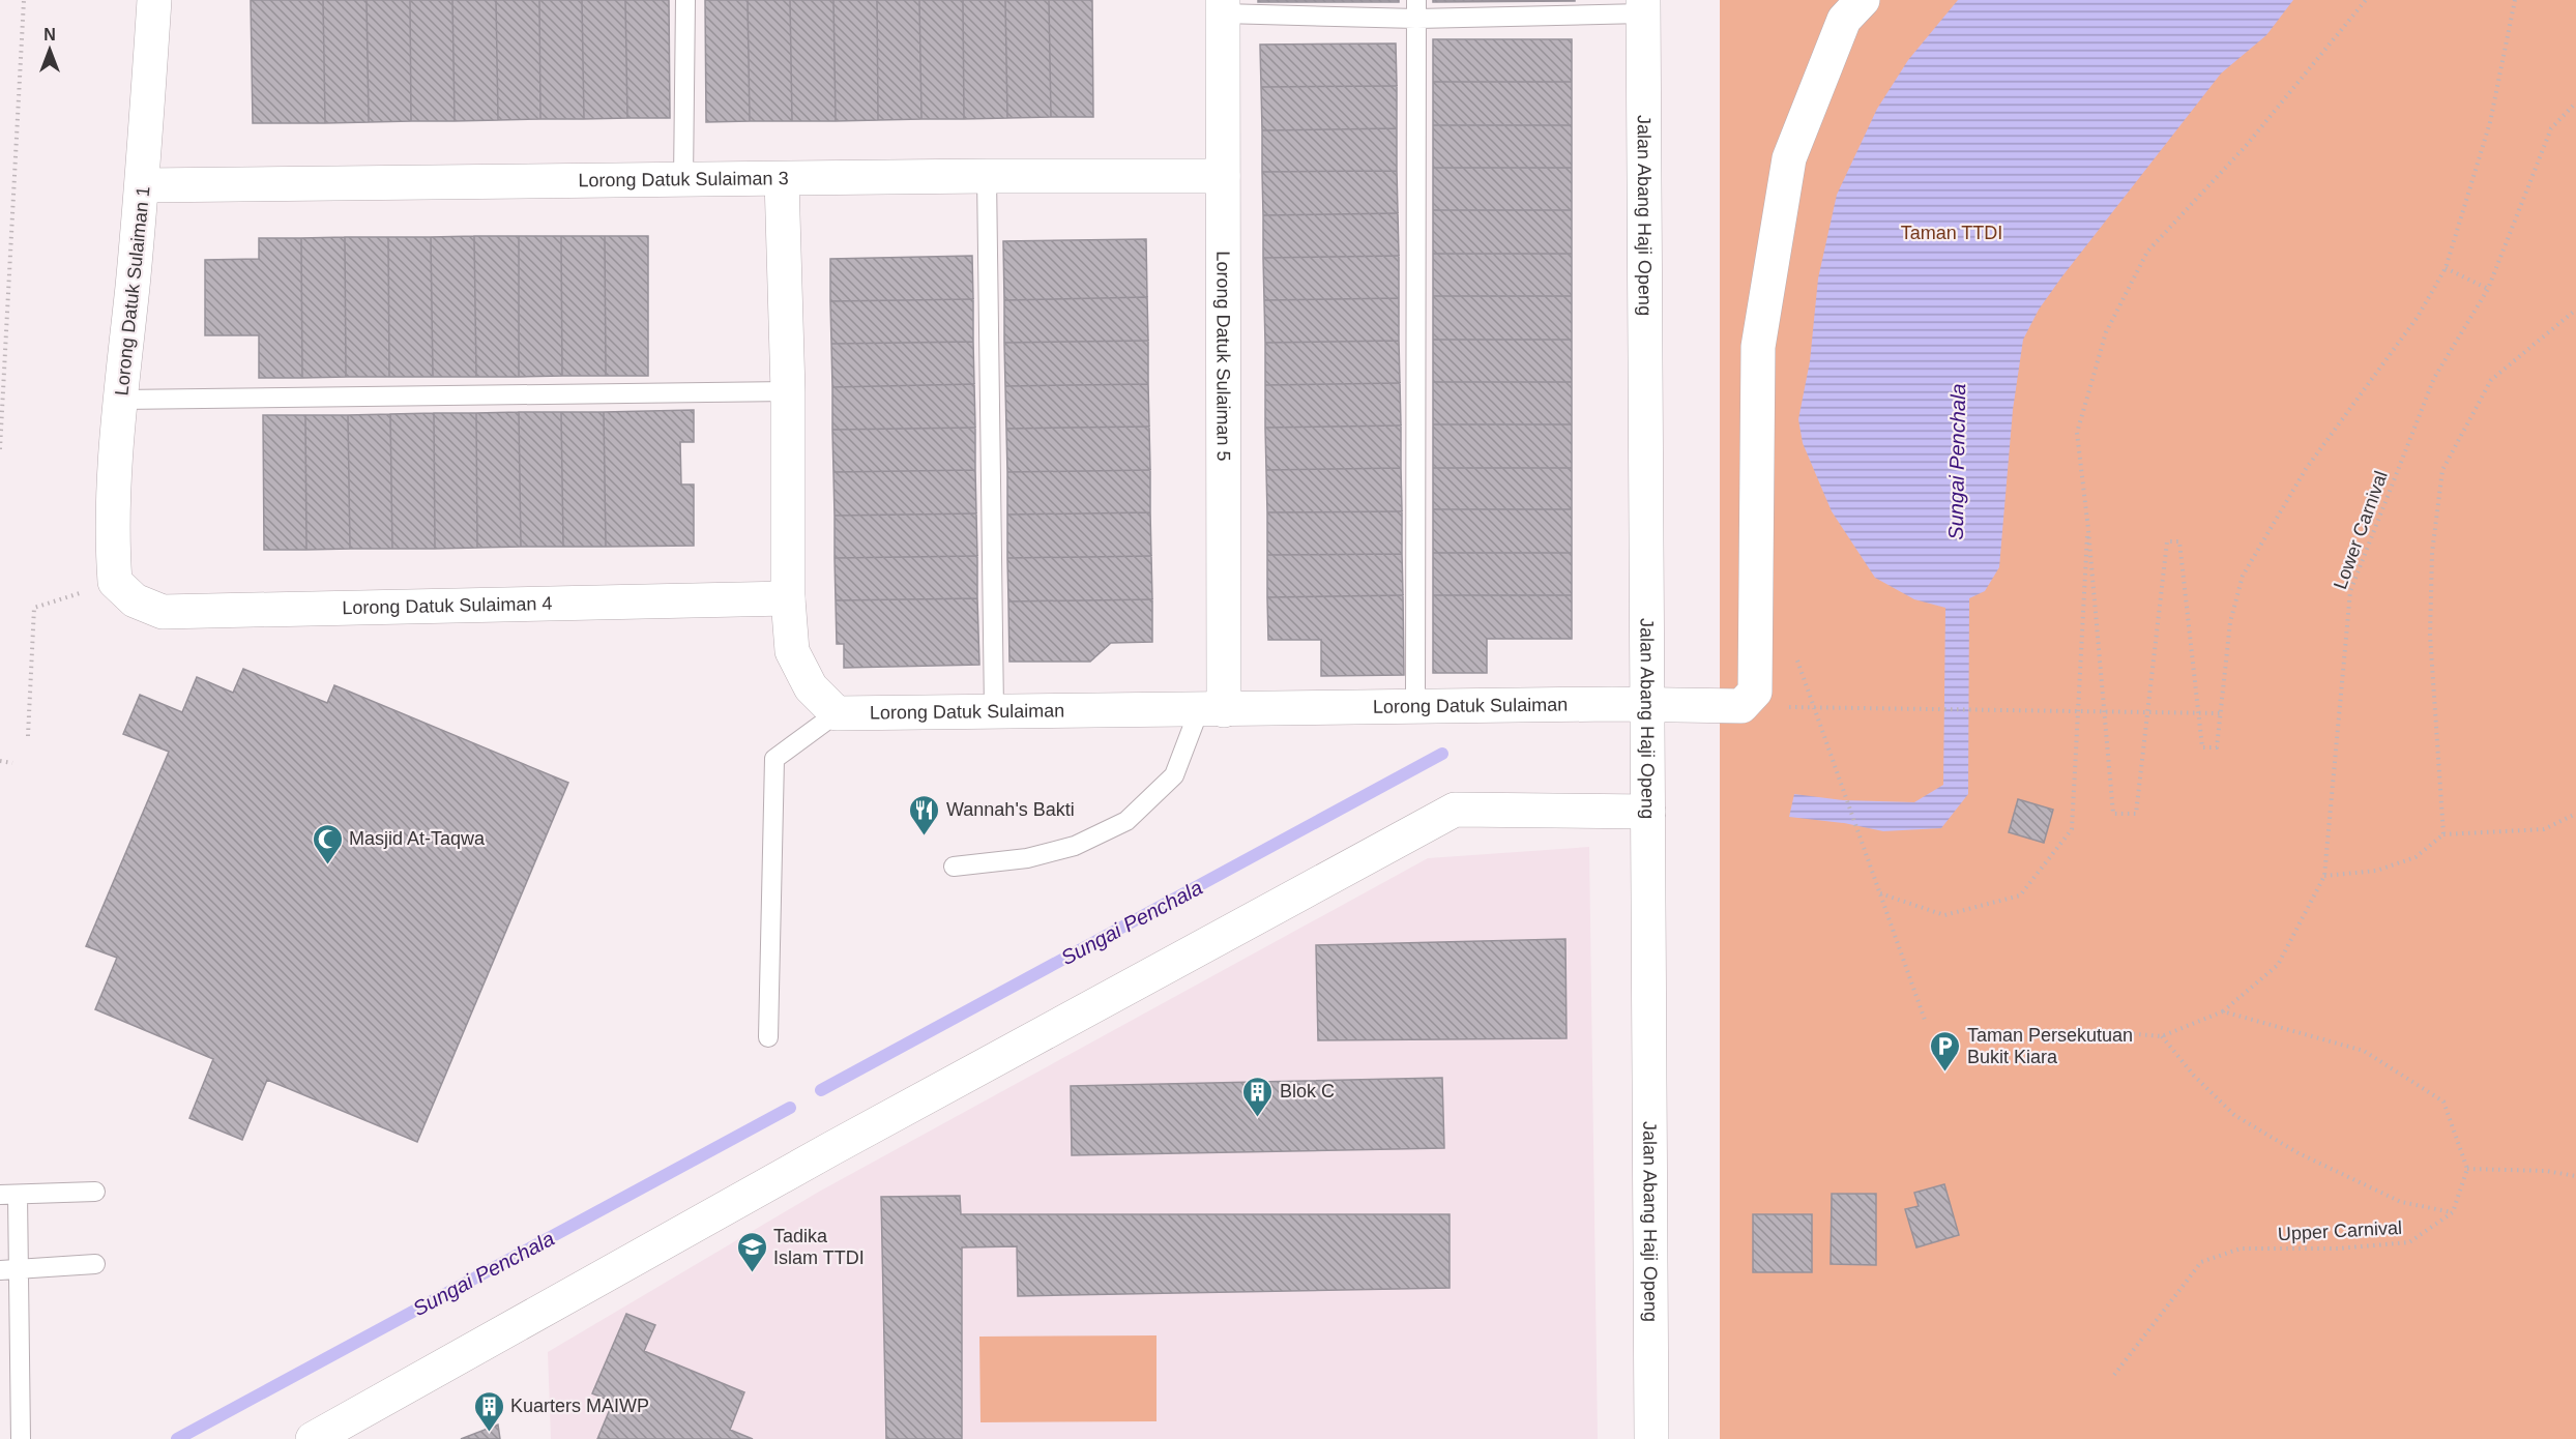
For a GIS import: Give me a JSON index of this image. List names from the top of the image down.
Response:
{
  "streets": {
    "street": [
      "Lorong Datuk Sulaiman 3",
      "Jalan Abang Haji Openg",
      "Lorong Datuk Sulaiman 1",
      "Lorong Datuk Sulaiman 5",
      "Lorong Datuk Sulaiman 4",
      "Lorong Datuk Sulaiman"
    ],
    "path": ["Lower Carnival", "Upper Carnival"]
  },
  "crossings": [
    ["Lorong Datuk Sulaiman 3", "Lorong Datuk Sulaiman 1"],
    ["Lorong Datuk Sulaiman 3", "Lorong Datuk Sulaiman 5"],
    ["Jalan Abang Haji Openg", "Lorong Datuk Sulaiman"],
    ["Lorong Datuk Sulaiman 1", "Lorong Datuk Sulaiman 4"],
    ["Lorong Datuk Sulaiman 5", "Lorong Datuk Sulaiman"]
  ],
  "water": ["Sungai Penchala"],
  "parks": ["Taman TTDI"],
  "places": {
    "restaurant": ["Wannah's Bakti"],
    "mosque": ["Masjid At-Taqwa"],
    "parking": ["Taman Persekutuan Bukit Kiara"],
    "building": ["Blok C", "Kuarters MAIWP"],
    "school or university": ["Tadika Islam TTDI"]
  },
  "north": "top"
}
